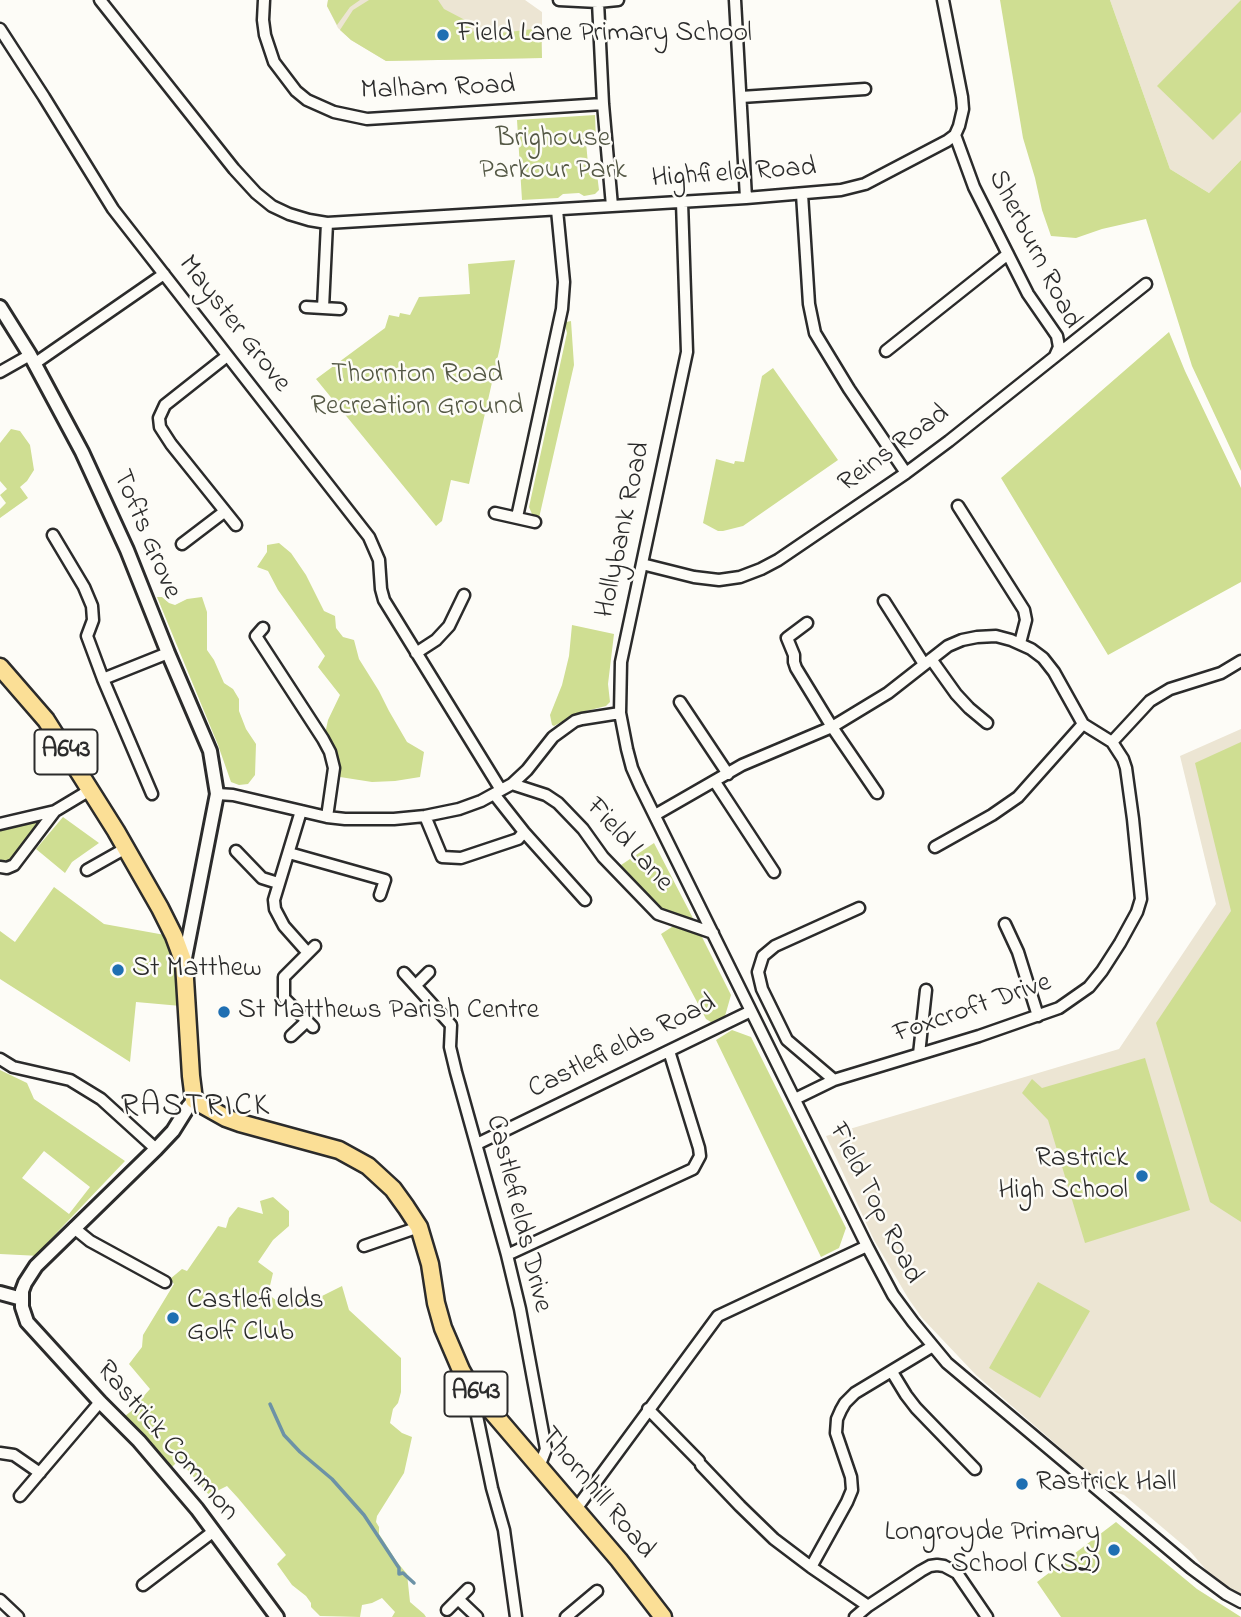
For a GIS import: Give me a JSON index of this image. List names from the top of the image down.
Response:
{
  "streets": {
    "main road": ["A643", "Thornhill Road"],
    "street": [
      "Malham Road",
      "Highfield Road",
      "Sherburn Road",
      "Mayster Grove",
      "Reins Road",
      "Hollybank Road",
      "Tofts Grove",
      "Field Lane",
      "Foxcroft Drive",
      "Castlefields Road",
      "Field Top Road",
      "Castlefields Drive",
      "Rastrick Common"
    ]
  },
  "crossings": [
    ["Highfield Road", "Sherburn Road"],
    ["Highfield Road", "Hollybank Road"],
    ["Sherburn Road", "Reins Road"],
    ["Reins Road", "Hollybank Road"],
    ["Hollybank Road", "Field Top Road"],
    ["A643", "Thornhill Road"],
    ["Field Lane", "Field Top Road"],
    ["Foxcroft Drive", "Field Top Road"],
    ["Castlefields Road", "Field Top Road"],
    ["Castlefields Road", "Castlefields Drive"],
    ["Castlefields Drive", "Thornhill Road"]
  ],
  "districts": ["RASTRICK"],
  "parks": ["Brighouse Parkour Park", "Thornton Road Recreation Ground"],
  "places": [
    "Field Lane Primary School",
    "St Matthew",
    "St Matthews Parish Centre",
    "Rastrick High School",
    "Castlefields Golf Club",
    "Rastrick Hall",
    "Longroyde Primary School (KS2)"
  ]
}
